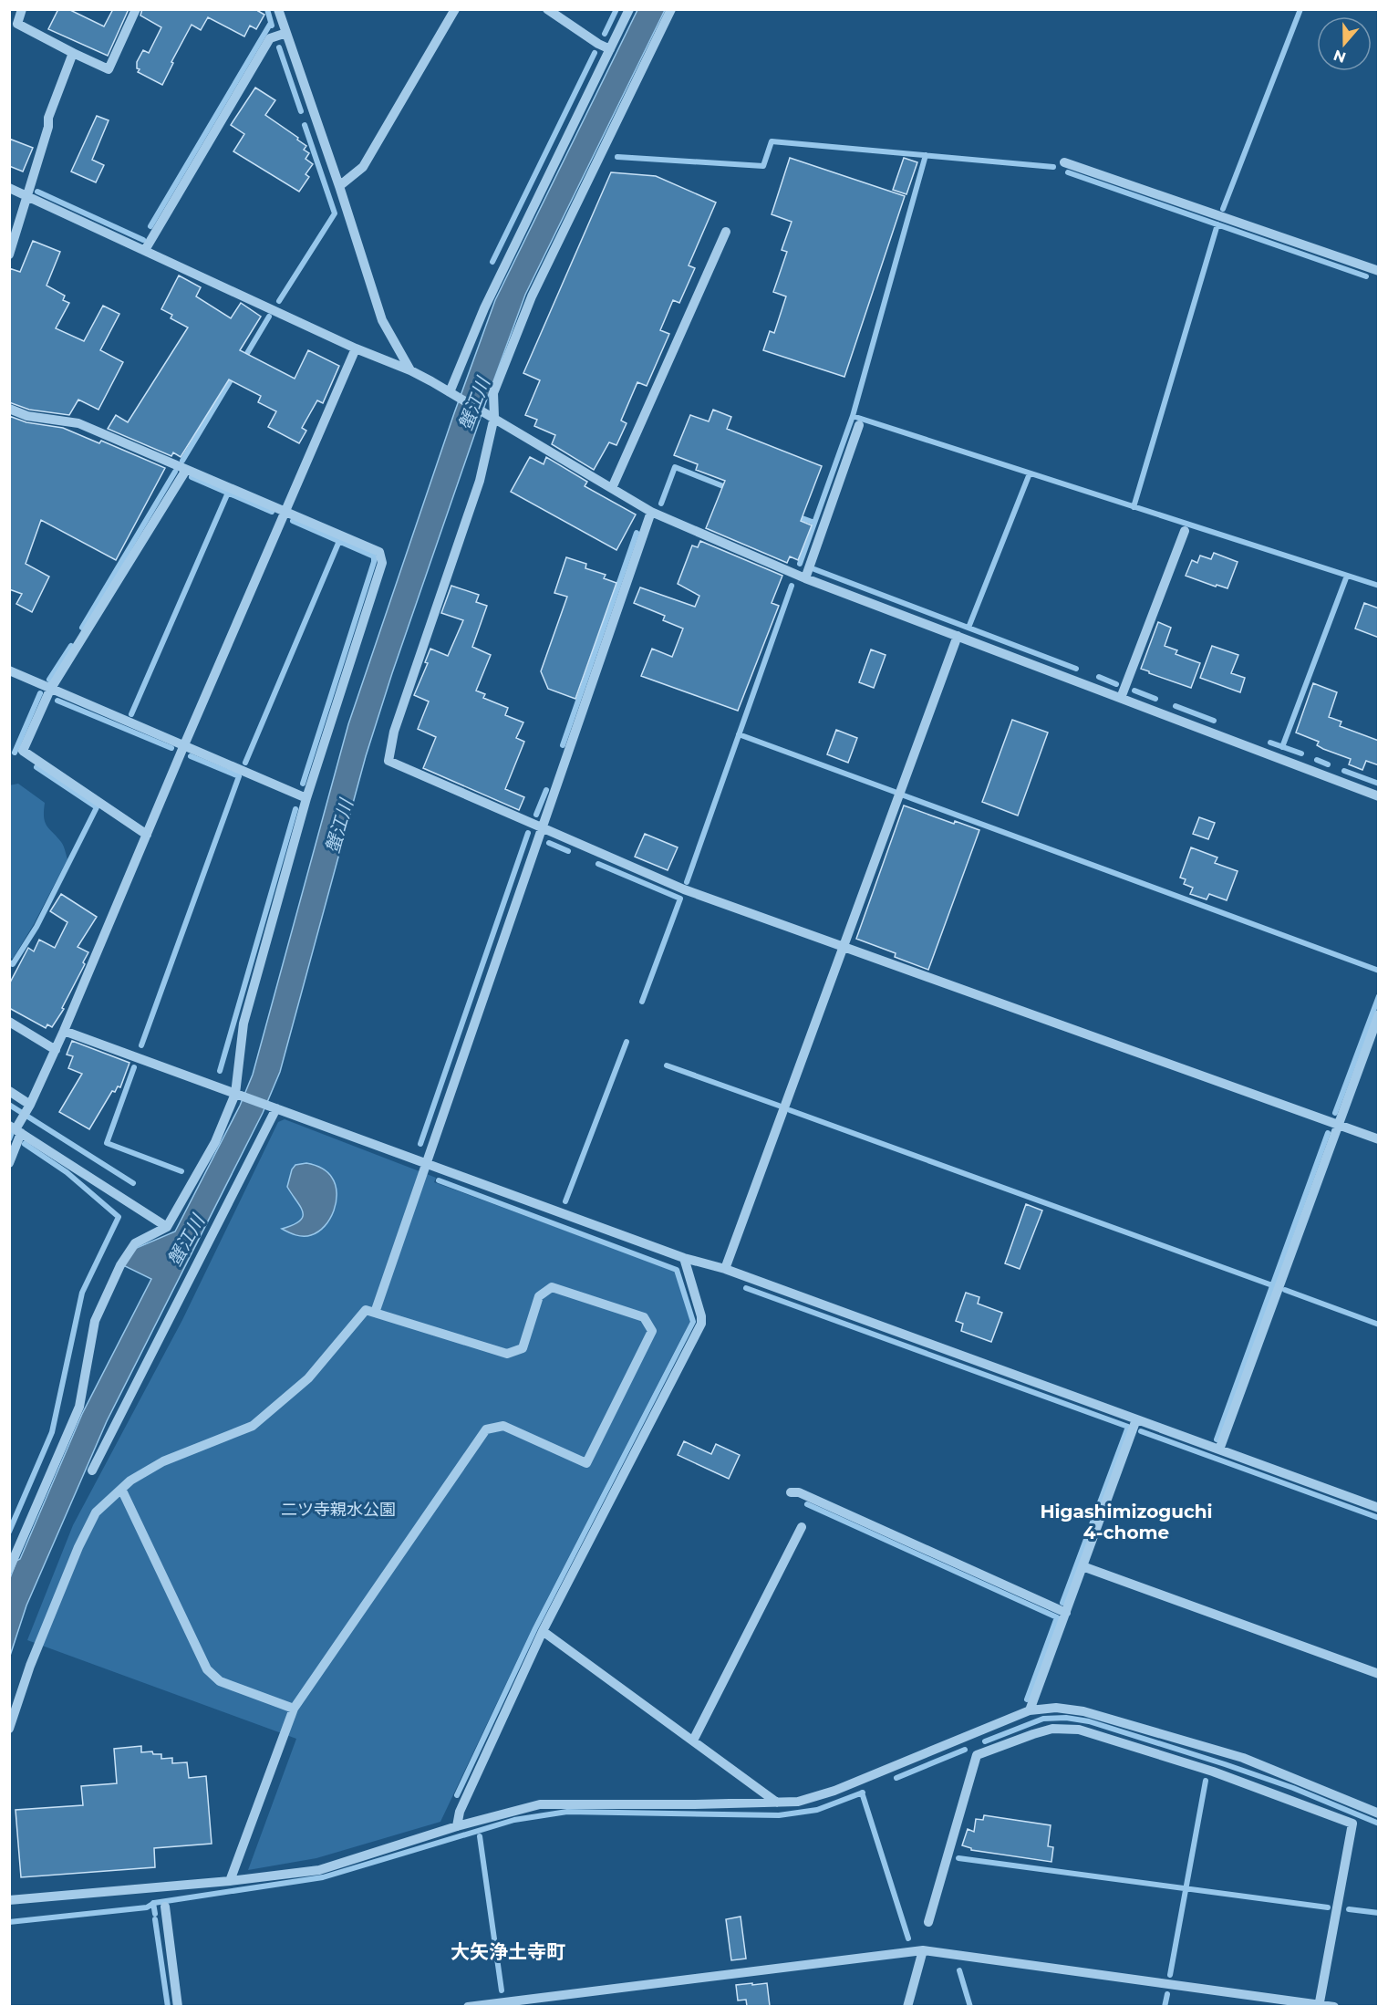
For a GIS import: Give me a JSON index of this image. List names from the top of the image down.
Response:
{
  "districts": ["Higashimizoguchi 4-chome", "大矢浄土寺町"],
  "water": ["蟹江川"],
  "parks": ["二ツ寺親水公園"],
  "north": "bottom"
}
